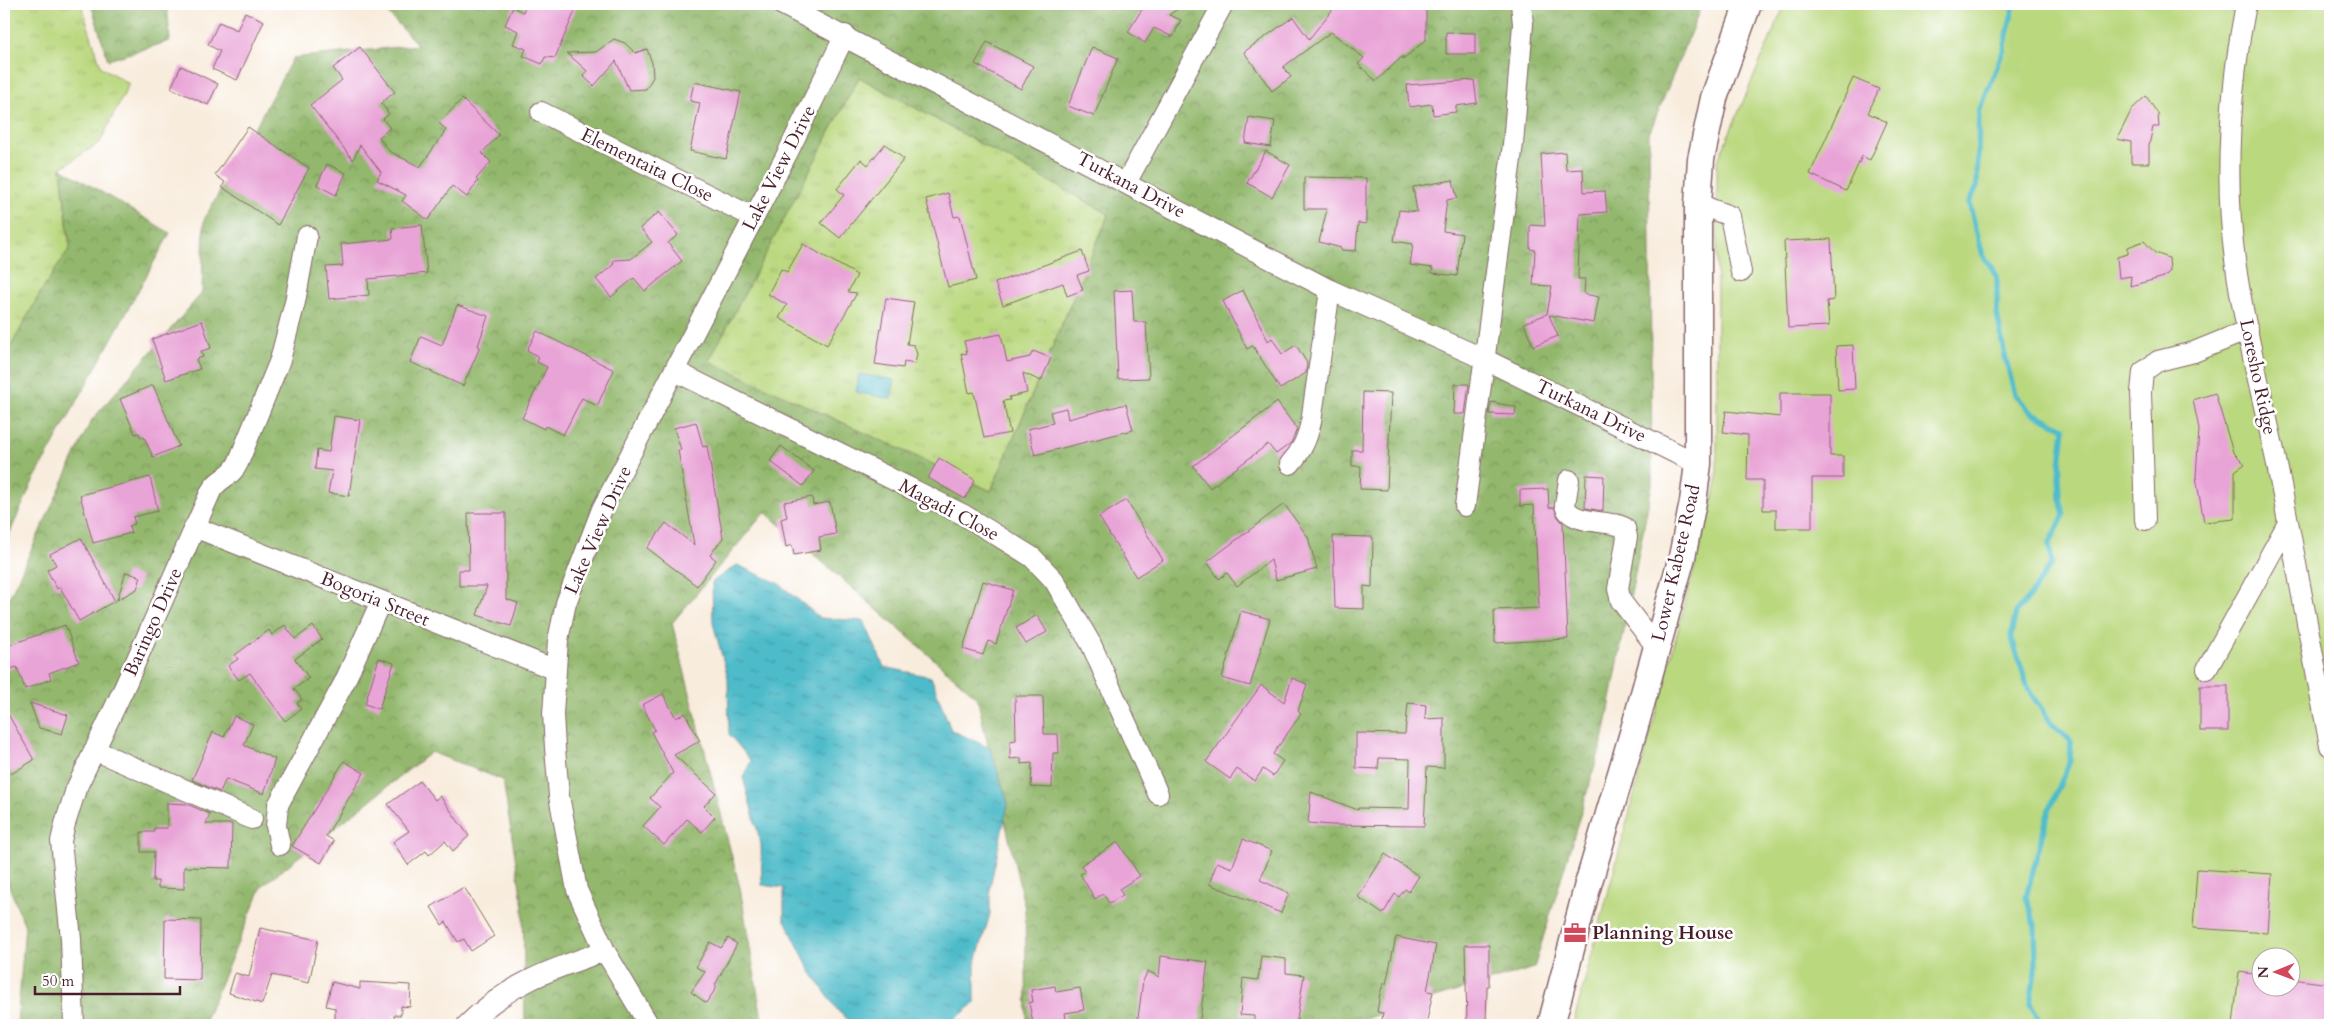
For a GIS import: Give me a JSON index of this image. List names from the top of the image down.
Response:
{
  "streets": {
    "main road": ["Lower Kabete Road"],
    "street": [
      "Elementaita Close",
      "Lake View Drive",
      "Turkana Drive",
      "Loresho Ridge",
      "Magadi Close",
      "Bogoria Street",
      "Baringo Drive"
    ]
  },
  "crossings": [
    ["Elementaita Close", "Lake View Drive"],
    ["Lake View Drive", "Turkana Drive"],
    ["Lake View Drive", "Magadi Close"],
    ["Lake View Drive", "Bogoria Street"],
    ["Turkana Drive", "Lower Kabete Road"],
    ["Bogoria Street", "Baringo Drive"]
  ],
  "places": {
    "office": ["Planning House"]
  },
  "scale_bar": "50 m",
  "north": "left"
}
